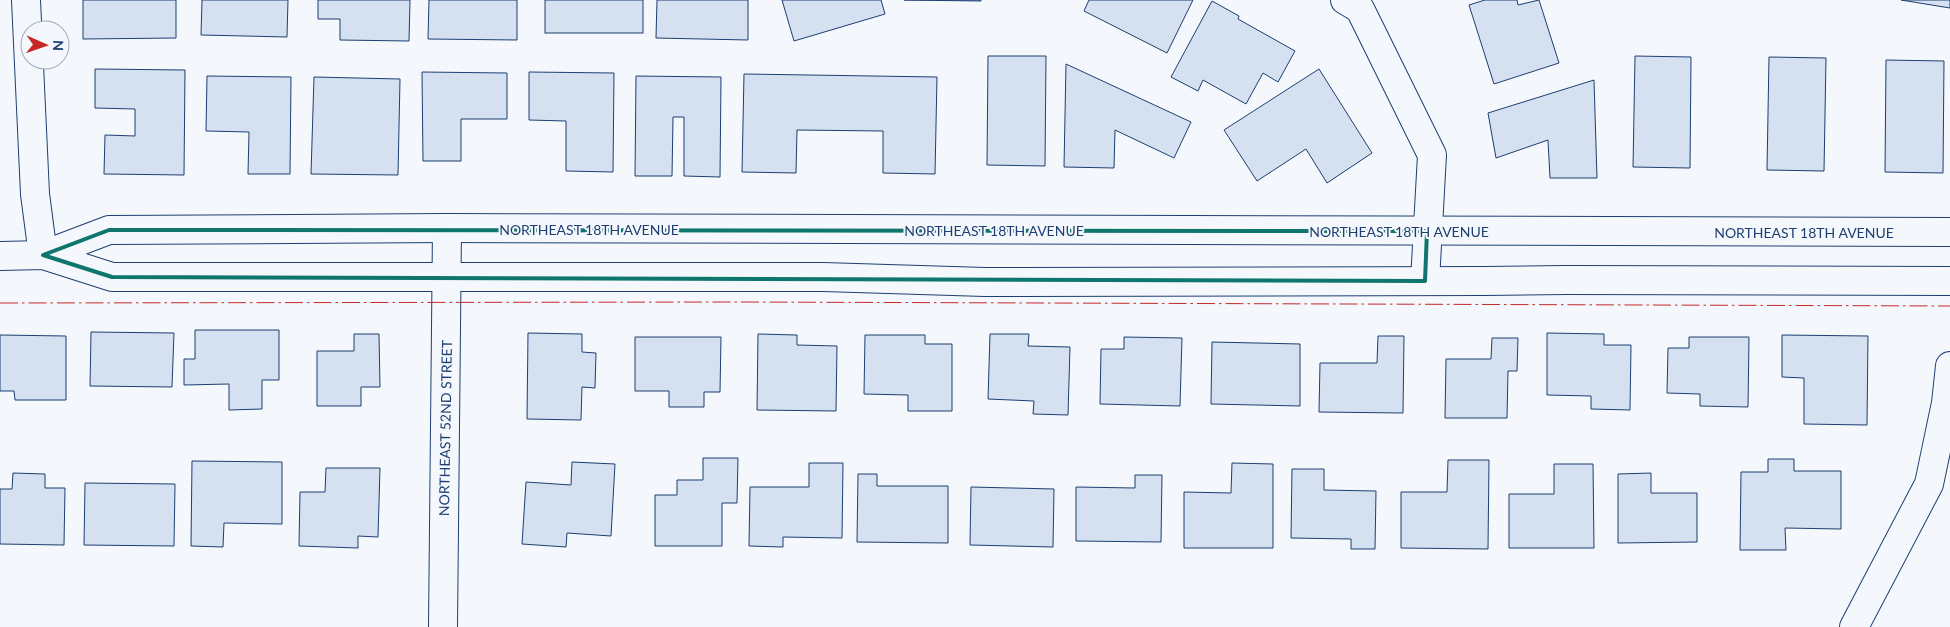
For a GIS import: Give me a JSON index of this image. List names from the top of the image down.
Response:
{
  "streets": {
    "street": ["NORTHEAST 18TH AVENUE", "NORTHEAST 52ND STREET"]
  },
  "crossings": [
    ["NORTHEAST 18TH AVENUE", "NORTHEAST 52ND STREET"]
  ],
  "north": "right"
}
